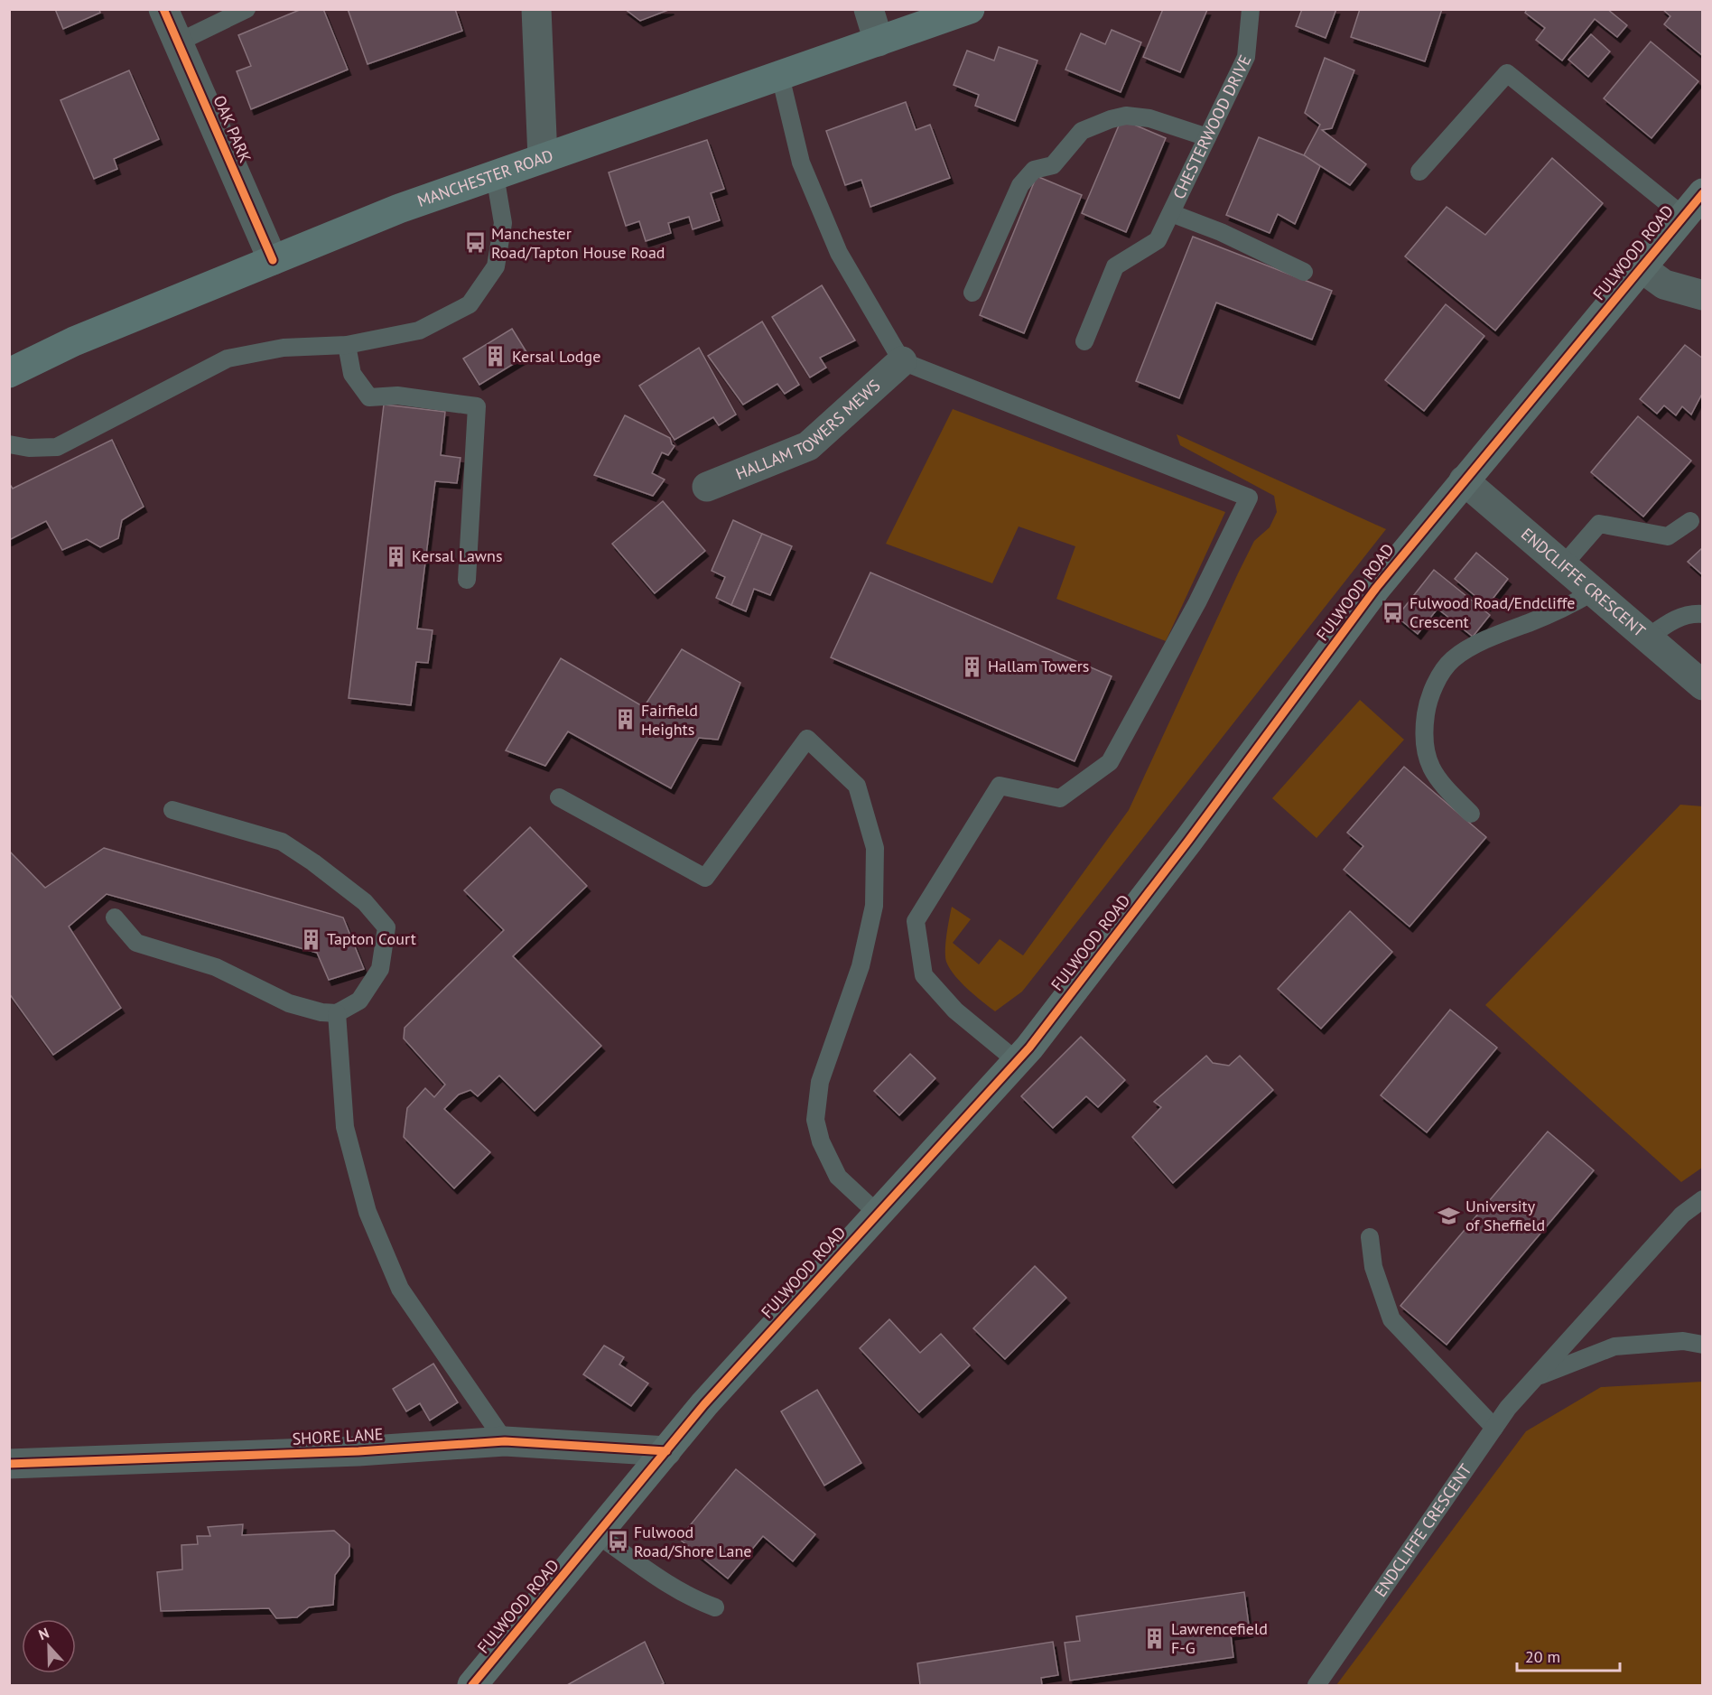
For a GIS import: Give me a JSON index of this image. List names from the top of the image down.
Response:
{
  "streets": {
    "main road": ["MANCHESTER ROAD"],
    "street": [
      "OAK PARK",
      "FULWOOD ROAD",
      "HALLAM TOWERS MEWS",
      "ENDCLIFFE CRESCENT",
      "SHORE LANE"
    ],
    "lane": ["CHESTERWOOD DRIVE"]
  },
  "crossings": [
    ["OAK PARK", "MANCHESTER ROAD"],
    ["FULWOOD ROAD", "ENDCLIFFE CRESCENT"],
    ["FULWOOD ROAD", "SHORE LANE"]
  ],
  "places": {
    "bus stop": ["Manchester Road/Tapton House Road", "Fulwood Road/Endcliffe Crescent", "Fulwood Road/Shore Lane"],
    "building": [
      "Kersal Lodge",
      "Kersal Lawns",
      "Hallam Towers",
      "Fairfield Heights",
      "Tapton Court",
      "Lawrencefield F-G"
    ],
    "school or university": ["University of Sheffield"]
  },
  "scale_bar": "20 m",
  "north": "top"
}
